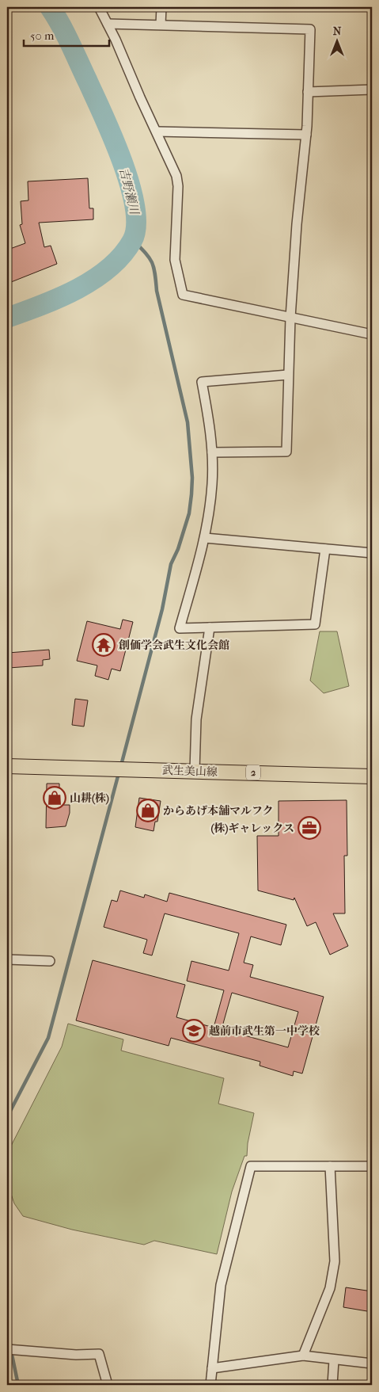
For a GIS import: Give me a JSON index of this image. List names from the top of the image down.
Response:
{
  "streets": {
    "main road": ["武生美山線", "2"]
  },
  "water": ["吉野瀬川"],
  "places": {
    "temple": ["創価学会武生文化会館"],
    "shop": ["山耕(株)", "からあげ本舗マルフク"],
    "office": ["(株)ギャレックス"],
    "school or university": ["越前市武生第一中学校"]
  },
  "scale_bar": "50 m",
  "north": "top"
}
